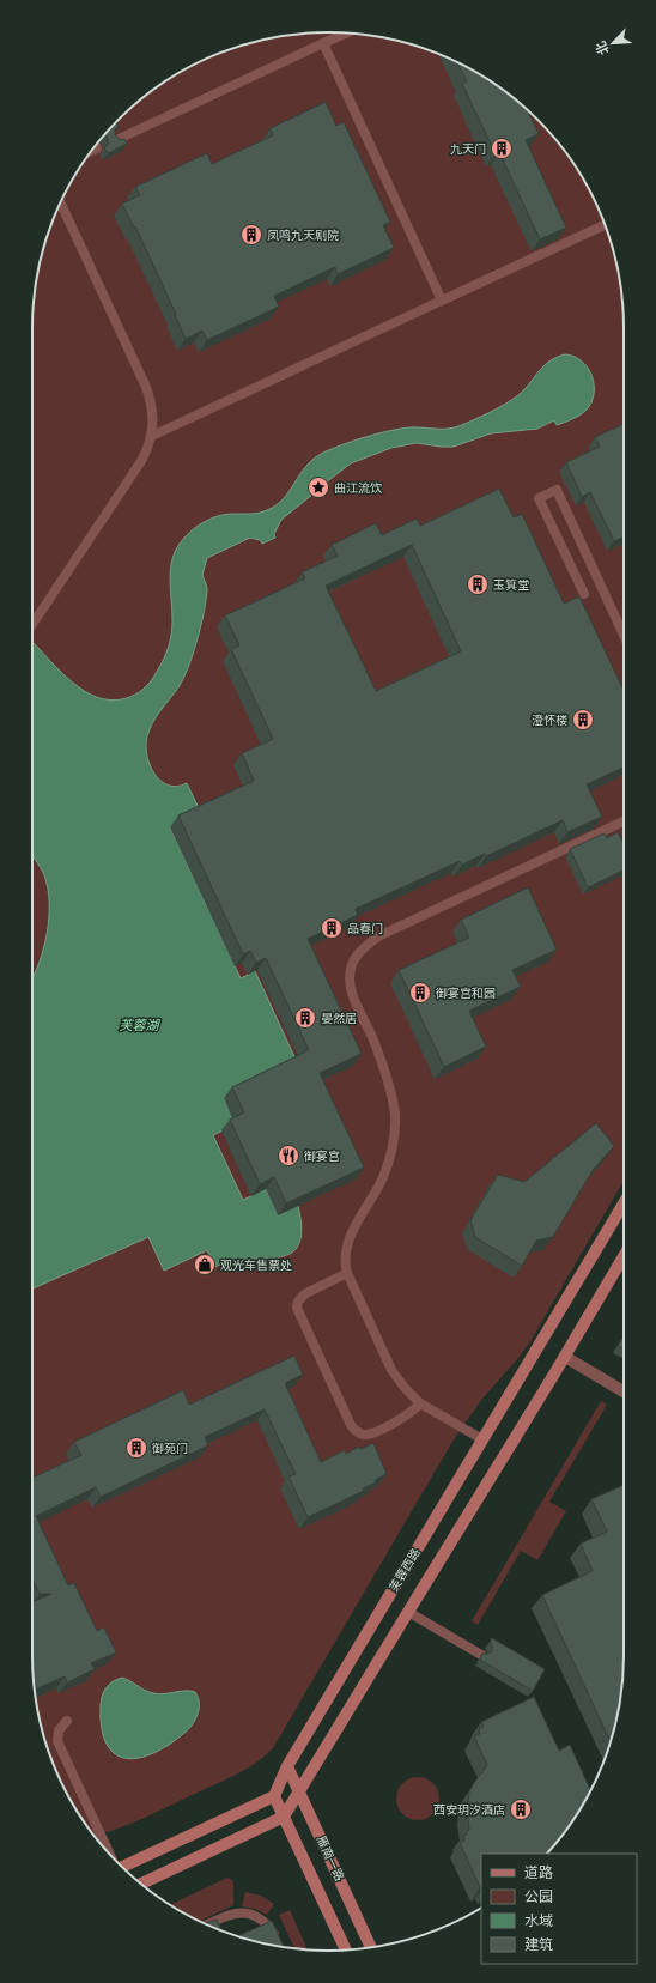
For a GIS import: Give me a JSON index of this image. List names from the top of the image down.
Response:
{
  "streets": {
    "main road": ["芙蓉西路", "雁南一路"]
  },
  "crossings": [
    ["芙蓉西路", "雁南一路"]
  ],
  "water": ["芙蓉湖"],
  "places": {
    "building": [
      "九天门",
      "凤鸣九天剧院",
      "玉箕堂",
      "澄怀楼",
      "品春门",
      "御宴宫和园",
      "晏然居",
      "御苑门",
      "西安玥汐酒店"
    ],
    "place": ["曲江流饮"],
    "restaurant": ["御宴宫"],
    "shop": ["观光车售票处"]
  },
  "legend": [
    "道路",
    "公园",
    "水域",
    "建筑"
  ],
  "north": "bottom left"
}
